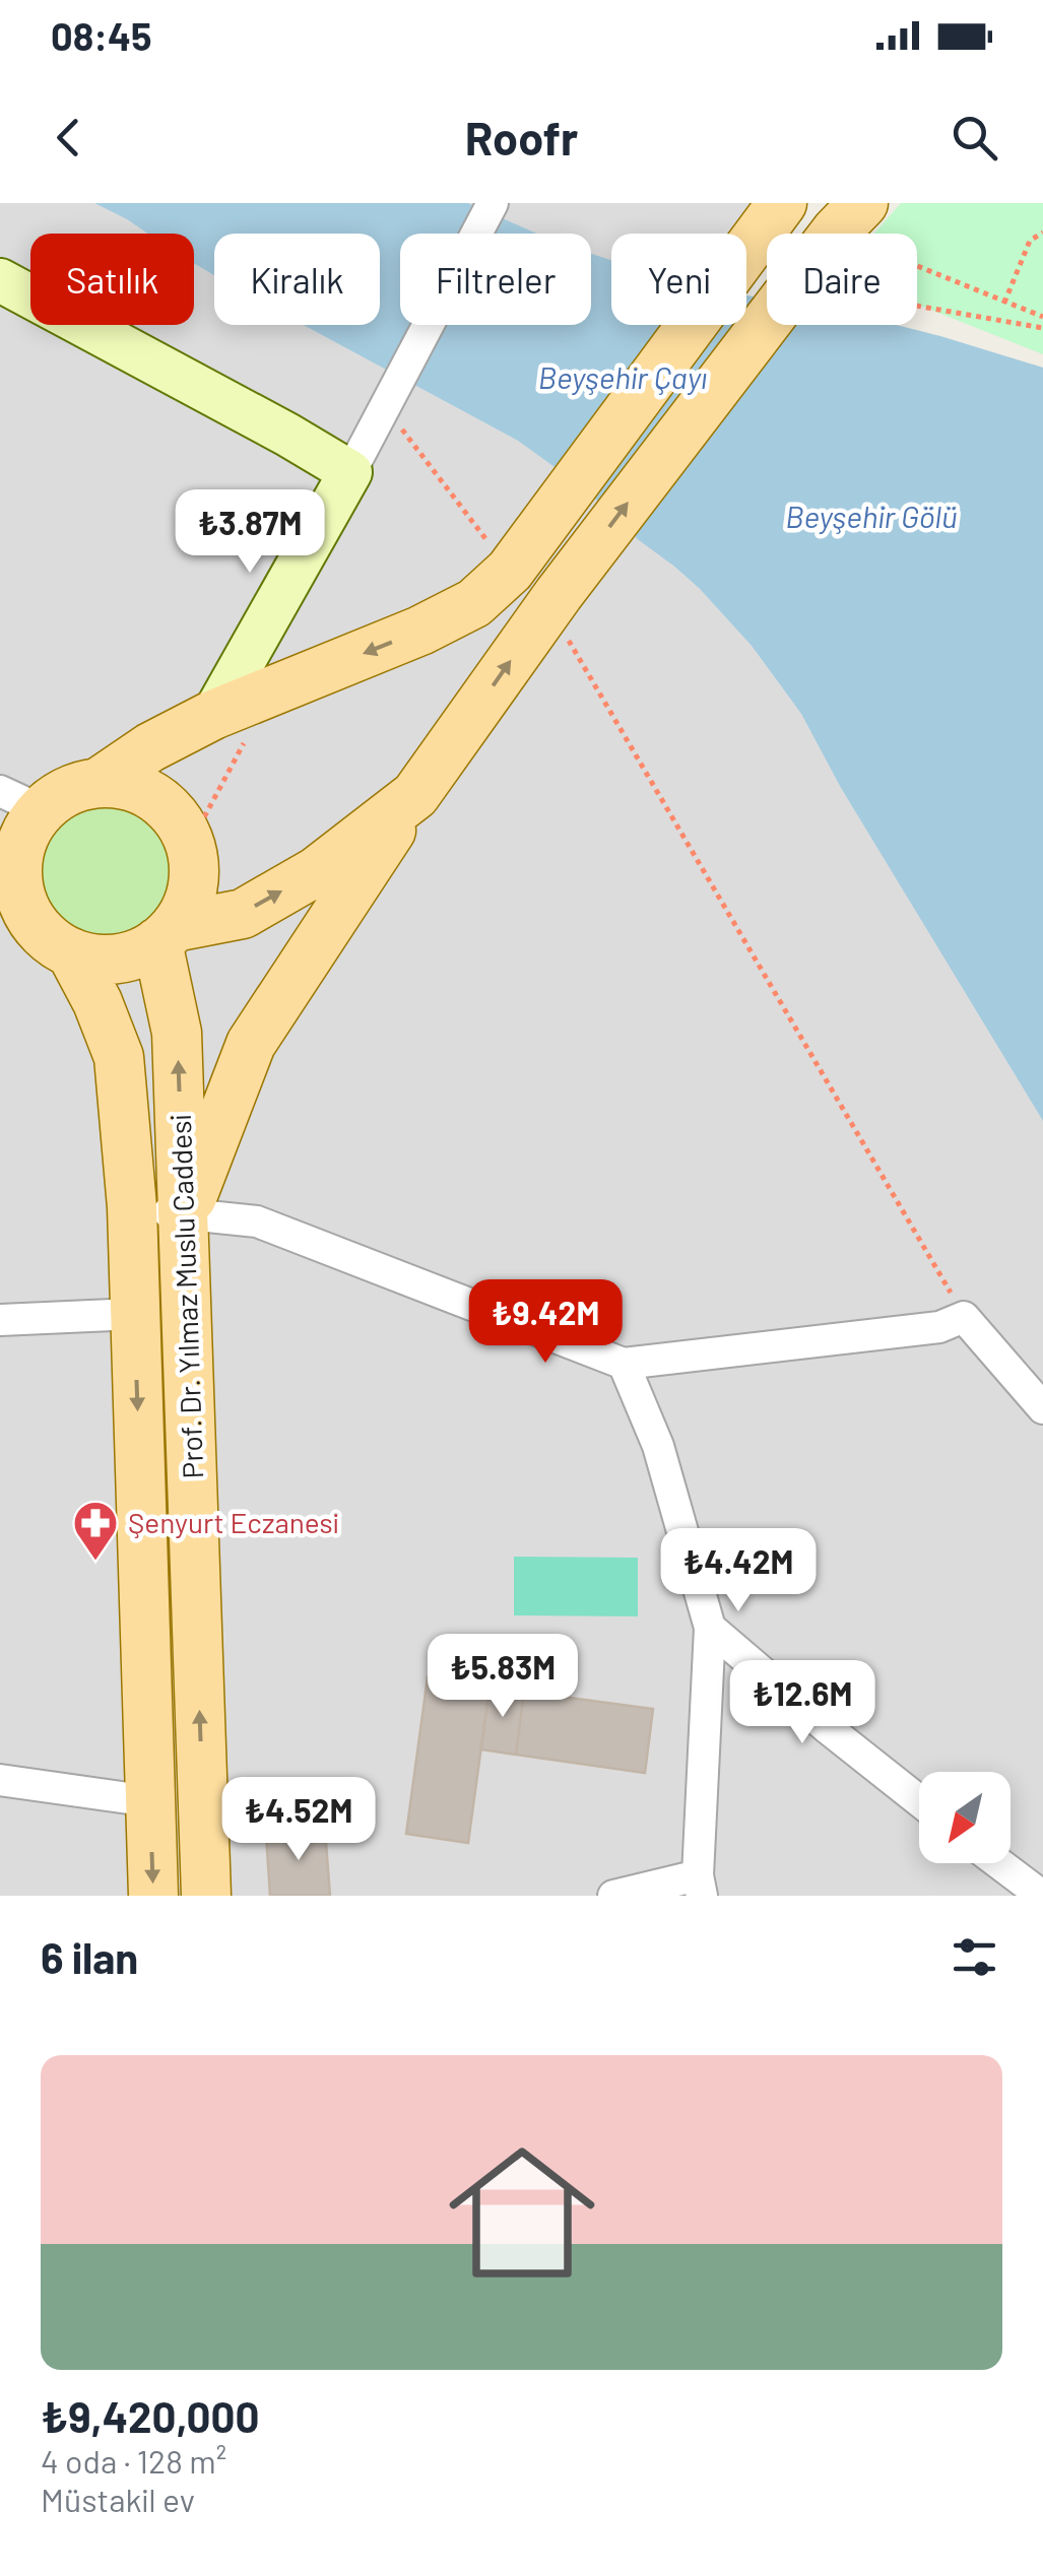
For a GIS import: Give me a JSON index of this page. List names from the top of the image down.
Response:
{
  "streets": {
    "main road": ["Prof. Dr. Yılmaz Muslu Caddesi"]
  },
  "water": ["Beyşehir Çayı", "Beyşehir Gölü"],
  "places": {
    "pharmacy": ["Şenyurt Eczanesi"]
  },
  "north": "bottom left",
  "page": {
    "status": "08:45",
    "header": "Roofr",
    "chip": [
      "Satılık",
      "Kiralık",
      "Filtreler",
      "Yeni",
      "Daire"
    ],
    "price": [
      "₺3.87M",
      "₺9.42M",
      "₺4.42M",
      "₺5.83M",
      "₺12.6M",
      "₺4.52M"
    ],
    "heading": "6 ilan",
    "list": [
      {
        "name": "₺9,420,000",
        "note": "4 oda · 128 m² · Müstakil ev"
      }
    ]
  }
}
